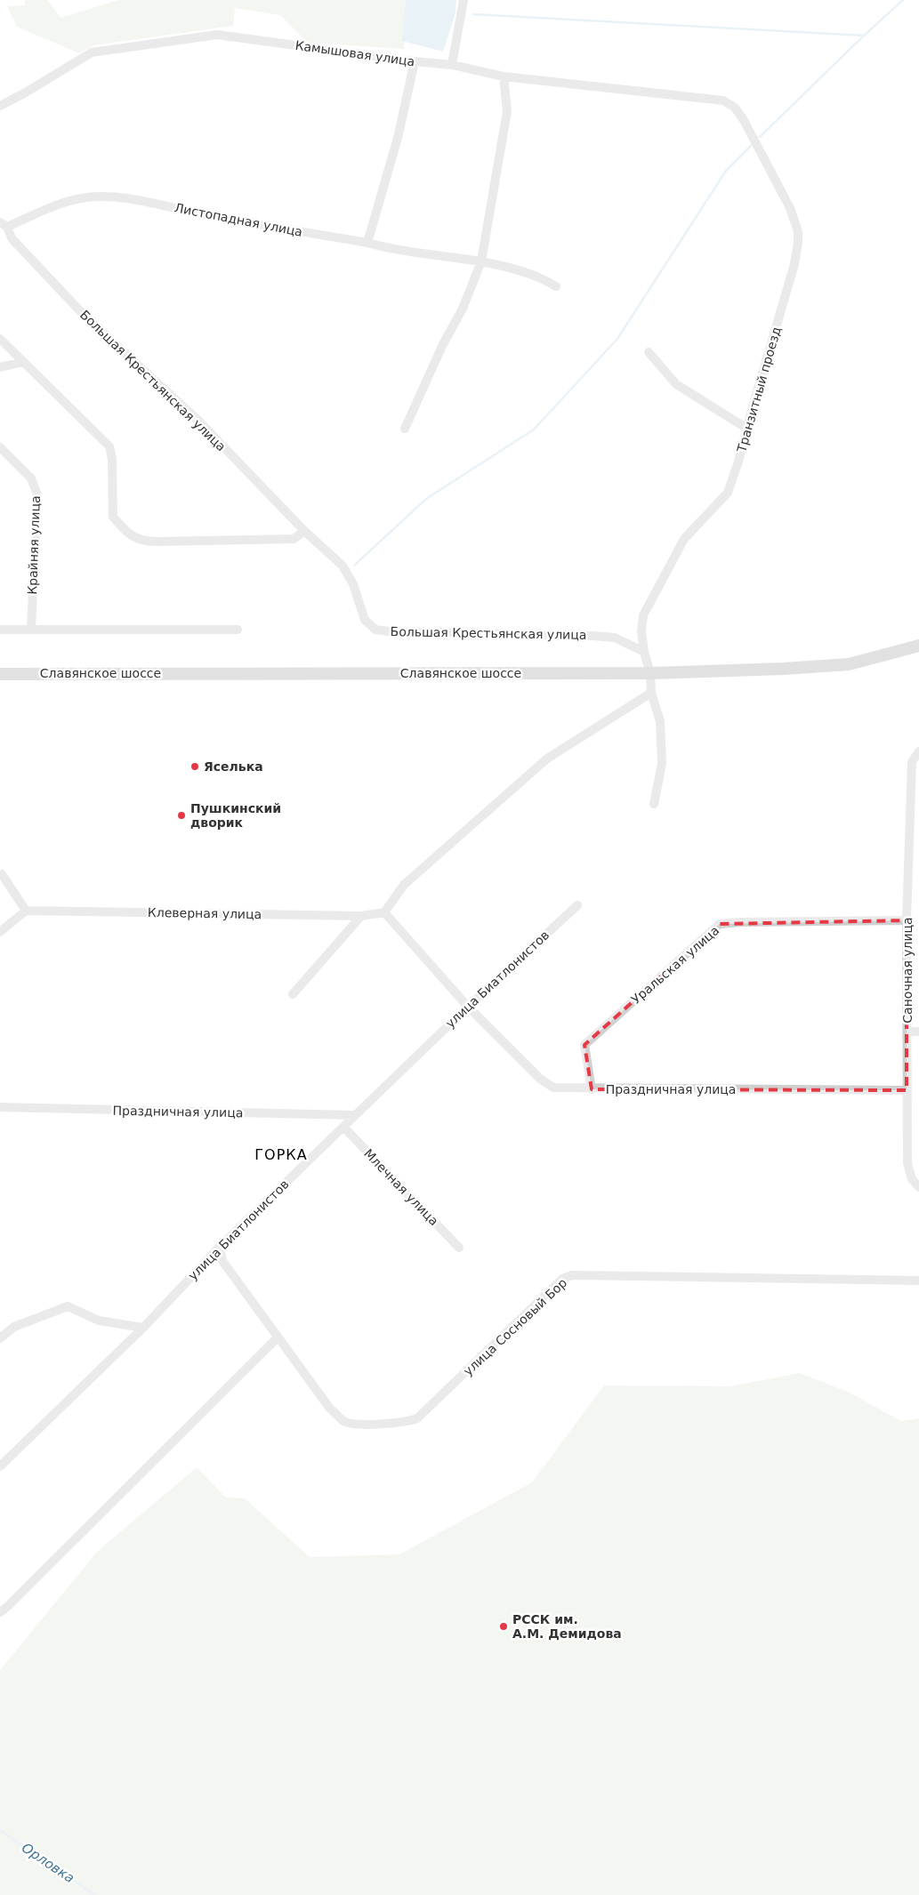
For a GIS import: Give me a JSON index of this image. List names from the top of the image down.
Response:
{
  "streets": {
    "main road": ["Славянское шоссе"],
    "street": [
      "Камышовая улица",
      "Листопадная улица",
      "Большая Крестьянская улица",
      "Транзитный проезд",
      "Крайняя улица",
      "Клеверная улица",
      "Уральская улица",
      "Саночная улица",
      "улица Биатлонистов",
      "Праздничная улица",
      "Млечная улица",
      "улица Сосновый Бор"
    ]
  },
  "crossings": [
    ["Камышовая улица", "Транзитный проезд"],
    ["Листопадная улица", "Большая Крестьянская улица"],
    ["Большая Крестьянская улица", "Транзитный проезд"],
    ["Транзитный проезд", "Славянское шоссе"],
    ["Клеверная улица", "Праздничная улица"],
    ["Уральская улица", "Саночная улица"],
    ["Уральская улица", "Праздничная улица"],
    ["Саночная улица", "Праздничная улица"],
    ["улица Биатлонистов", "Праздничная улица"],
    ["улица Биатлонистов", "Млечная улица"],
    ["улица Биатлонистов", "улица Сосновый Бор"]
  ],
  "districts": ["ГОРКА"],
  "water": ["Орловка"],
  "places": ["Яселька", "Пушкинский дворик", "РССК им. А.М. Демидова"]
}
